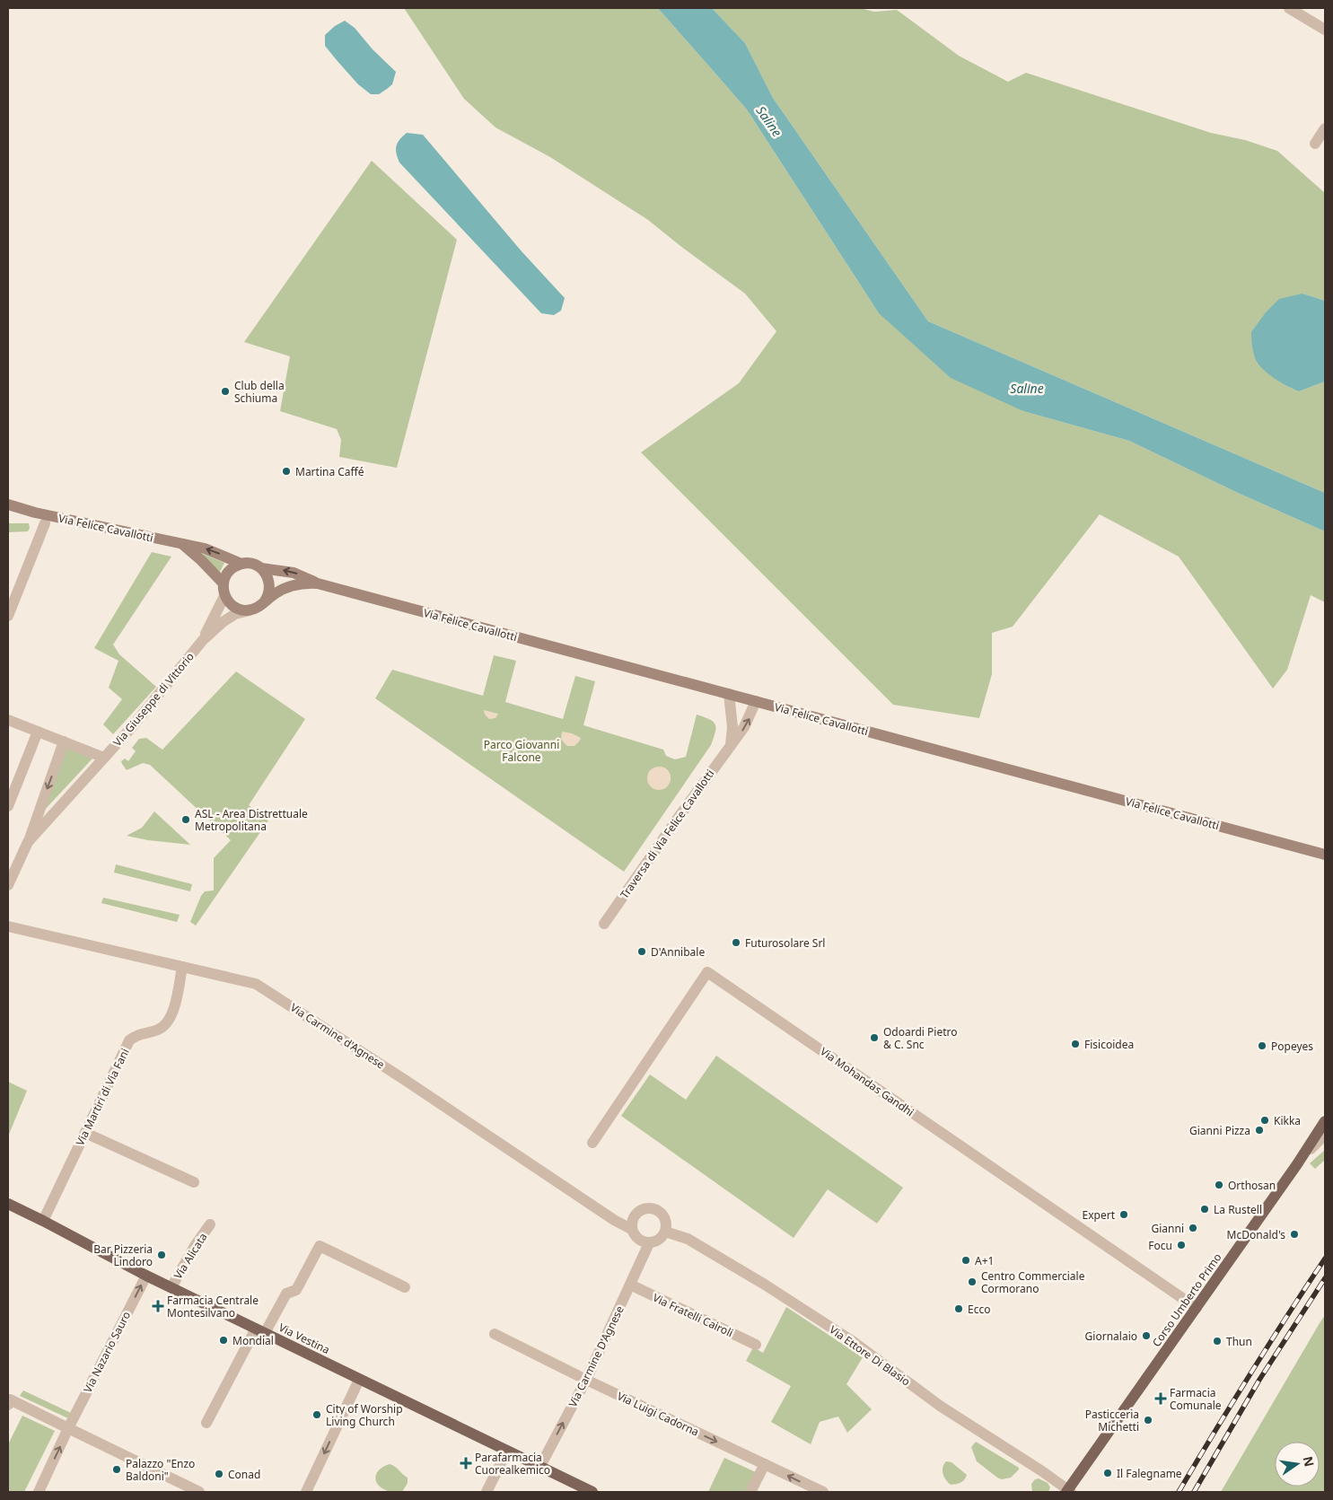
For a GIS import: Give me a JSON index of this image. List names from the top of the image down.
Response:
{
  "streets": {
    "main road": ["Via Felice Cavallotti", "Corso Umberto Primo", "Via Vestina"],
    "street": [
      "Via Giuseppe di Vittorio",
      "Traversa di Via Felice Cavallotti",
      "Via Carmine d'Agnese",
      "Via Mohandas Gandhi",
      "Via Martiri di Via Fani",
      "Via Alicata",
      "Via Fratelli Cairoli",
      "Via Nazario Sauro",
      "Via Ettore Di Blasio",
      "Via Carmine D'Agnese",
      "Via Luigi Cadorna"
    ]
  },
  "crossings": [
    ["Via Felice Cavallotti", "Via Giuseppe di Vittorio"],
    ["Via Felice Cavallotti", "Traversa di Via Felice Cavallotti"],
    ["Via Carmine d'Agnese", "Via Martiri di Via Fani"],
    ["Via Carmine d'Agnese", "Via Ettore Di Blasio"],
    ["Via Carmine d'Agnese", "Via Carmine D'Agnese"],
    ["Via Mohandas Gandhi", "Corso Umberto Primo"],
    ["Via Martiri di Via Fani", "Via Vestina"],
    ["Via Alicata", "Via Vestina"],
    ["Corso Umberto Primo", "Via Ettore Di Blasio"],
    ["Via Fratelli Cairoli", "Via Carmine D'Agnese"],
    ["Via Vestina", "Via Nazario Sauro"],
    ["Via Vestina", "Via Carmine D'Agnese"],
    ["Via Ettore Di Blasio", "Via Carmine D'Agnese"],
    ["Via Carmine D'Agnese", "Via Luigi Cadorna"]
  ],
  "one_way": ["Via Nazario Sauro", "Via Carmine D'Agnese"],
  "water": ["Saline"],
  "parks": ["Parco Giovanni Falcone"],
  "places": {
    "other": [
      "Club della Schiuma",
      "Martina Caffé",
      "ASL - Area Distrettuale Metropolitana",
      "Futurosolare Srl",
      "D'Annibale",
      "Odoardi Pietro & C. Snc",
      "Fisicoidea",
      "Popeyes",
      "Kikka",
      "Gianni Pizza",
      "Orthosan",
      "La Rustell",
      "Expert",
      "Gianni",
      "McDonald's",
      "Focu",
      "Bar Pizzeria Lindoro",
      "A+1",
      "Centro Commerciale Cormorano",
      "Ecco",
      "Giornalaio",
      "Mondial",
      "Thun",
      "City of Worship Living Church",
      "Pasticceria Michetti",
      "Palazzo \"Enzo Baldoni\"",
      "Il Falegname",
      "Conad"
    ],
    "health": ["Farmacia Centrale Montesilvano", "Farmacia Comunale", "Parafarmacia Cuorealkemico"]
  },
  "north": "right"
}
